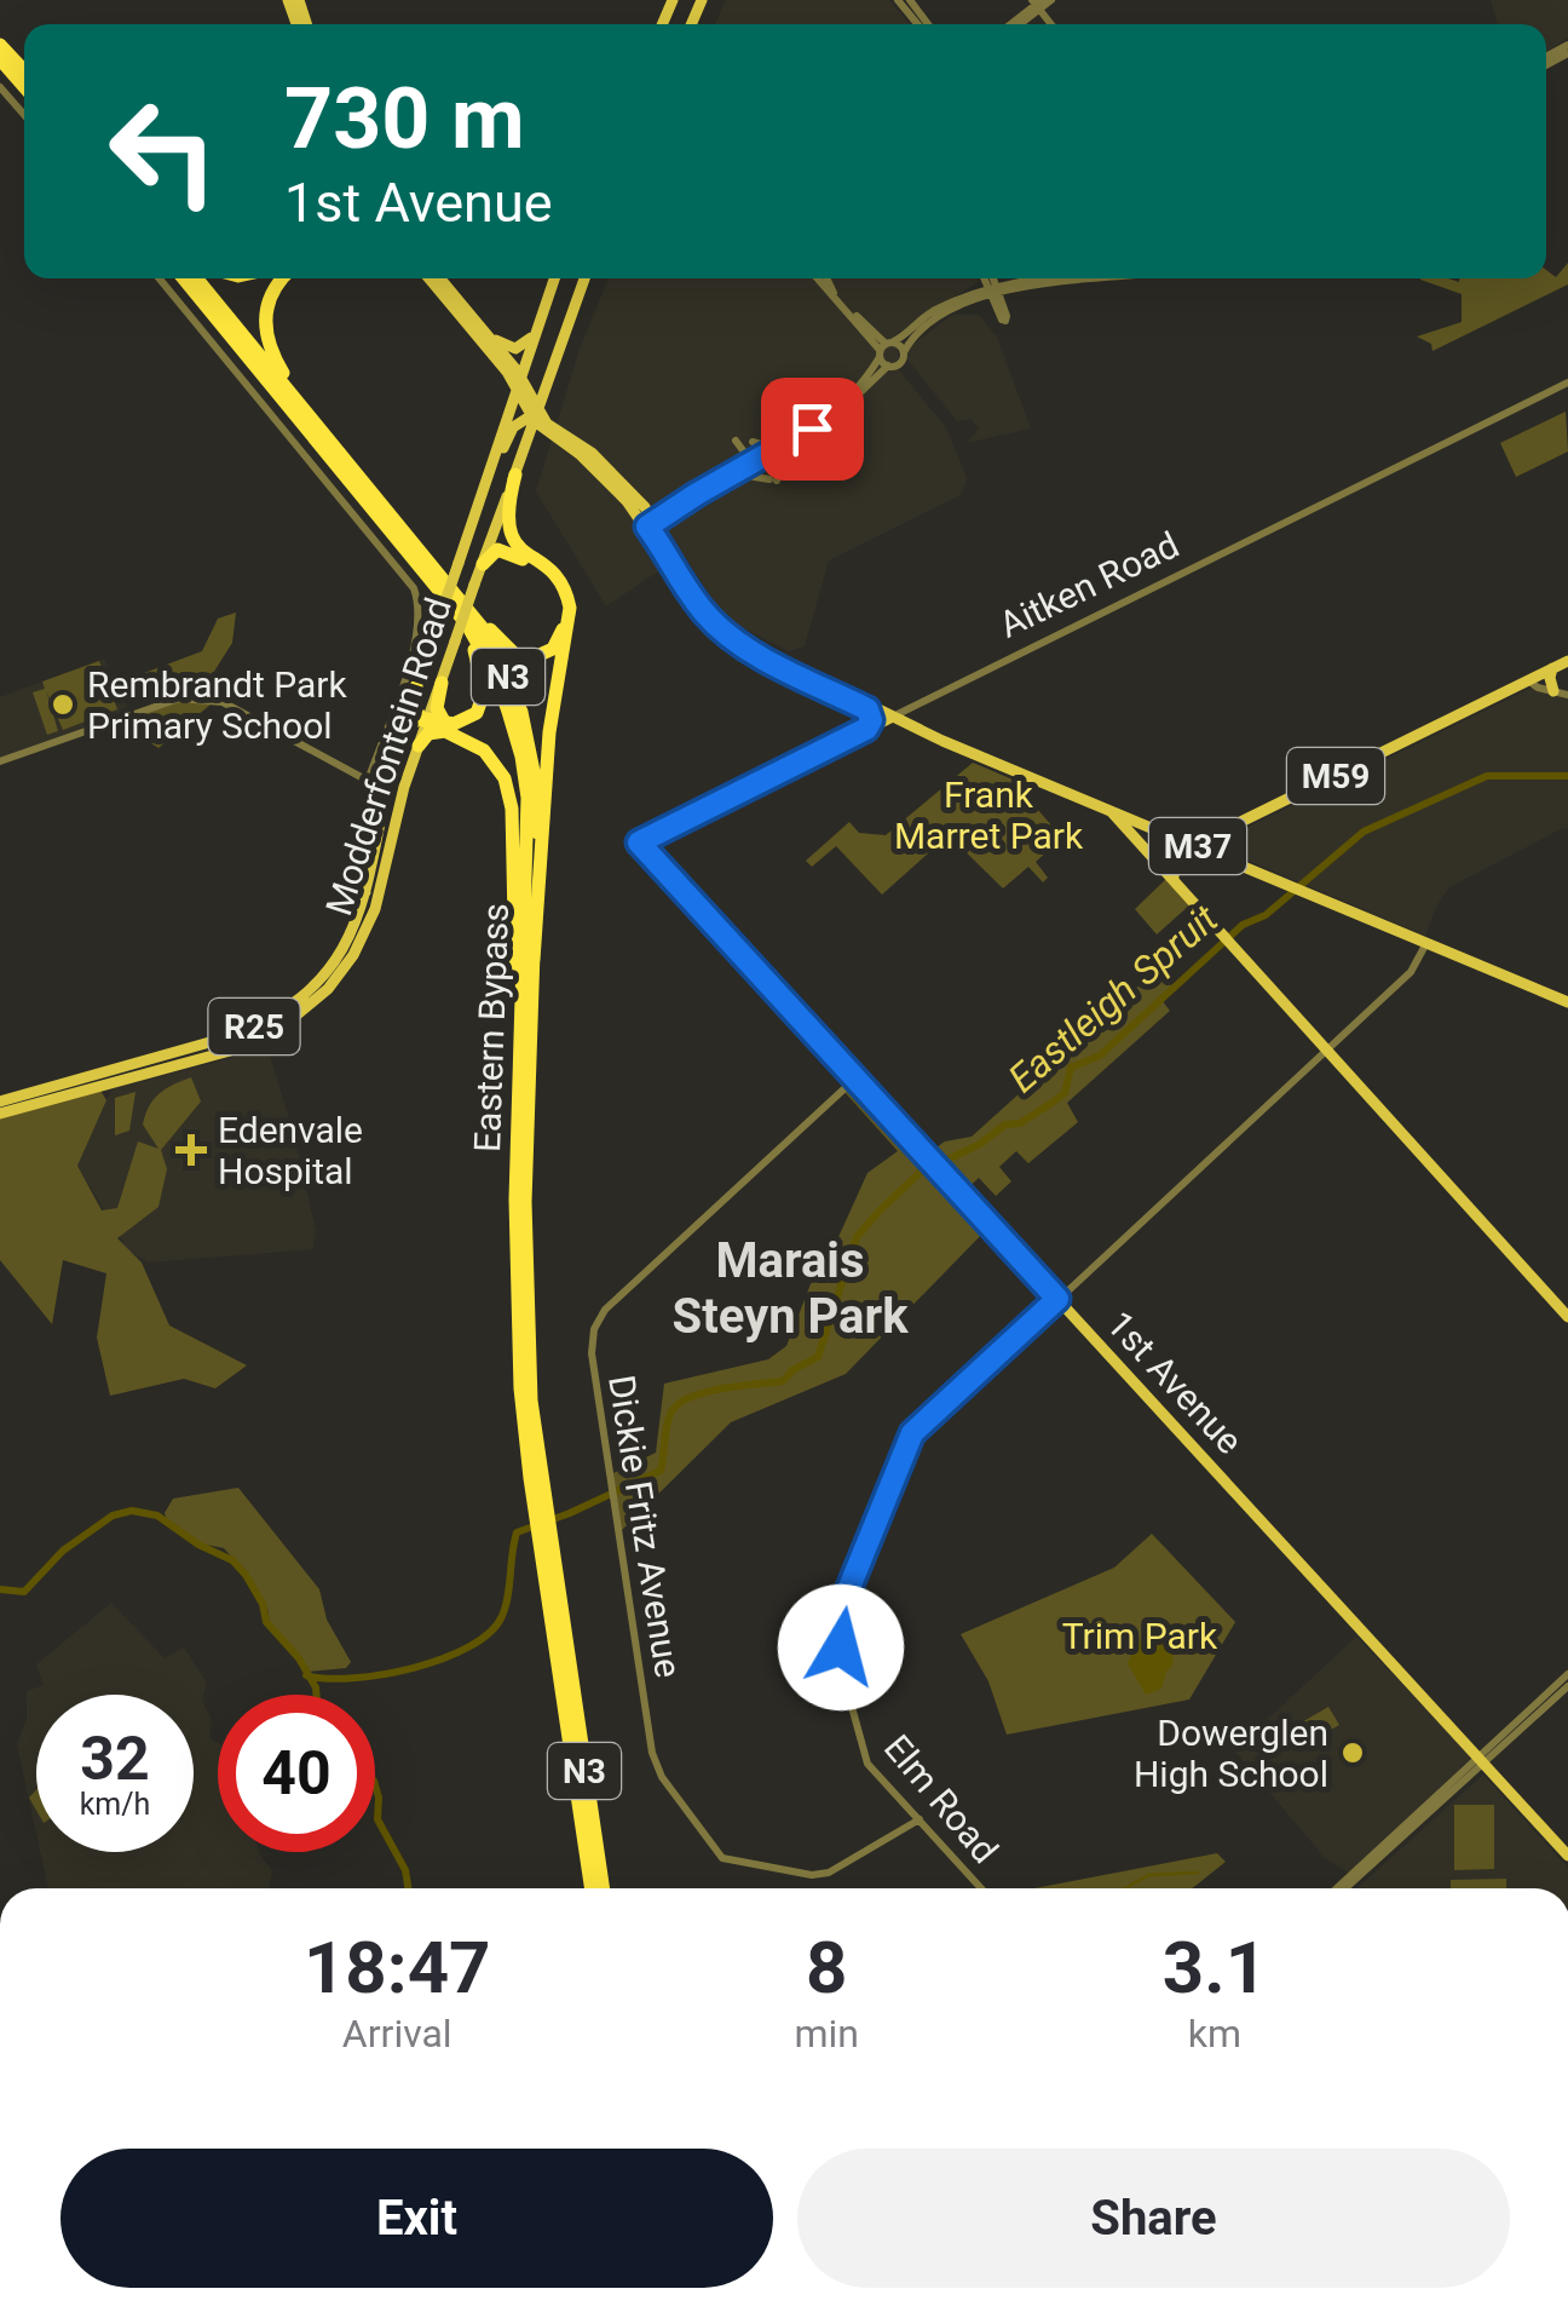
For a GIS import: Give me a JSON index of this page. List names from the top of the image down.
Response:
{
  "streets": {
    "highway": ["N3", "Eastern Bypass"],
    "main road": [
      "Aitken Road",
      "Modderfontein Road",
      "M59",
      "M37",
      "R25",
      "1st Avenue"
    ],
    "street": ["Dickie Fritz Avenue", "Elm Road"]
  },
  "crossings": [
    ["Aitken Road", "M37"],
    ["Aitken Road", "1st Avenue"],
    ["Modderfontein Road", "M37"],
    ["M59", "M37"],
    ["M37", "Elm Road"],
    ["1st Avenue", "Dickie Fritz Avenue"],
    ["1st Avenue", "Elm Road"],
    ["Dickie Fritz Avenue", "Elm Road"]
  ],
  "districts": ["Marais Steyn Park"],
  "water": ["Eastleigh Spruit"],
  "parks": ["Frank Marret Park", "Trim Park"],
  "places": {
    "other": ["Rembrandt Park Primary School", "Dowerglen High School"],
    "health": ["Edenvale Hospital"]
  },
  "page": {
    "turn": ["730 m", "1st Avenue"],
    "speed": "32 km/h",
    "limit": "40",
    "eta": [
      "18:47",
      "Arrival",
      "8",
      "min",
      "3.1",
      "km"
    ],
    "buttons": ["Exit", "Share"]
  }
}
